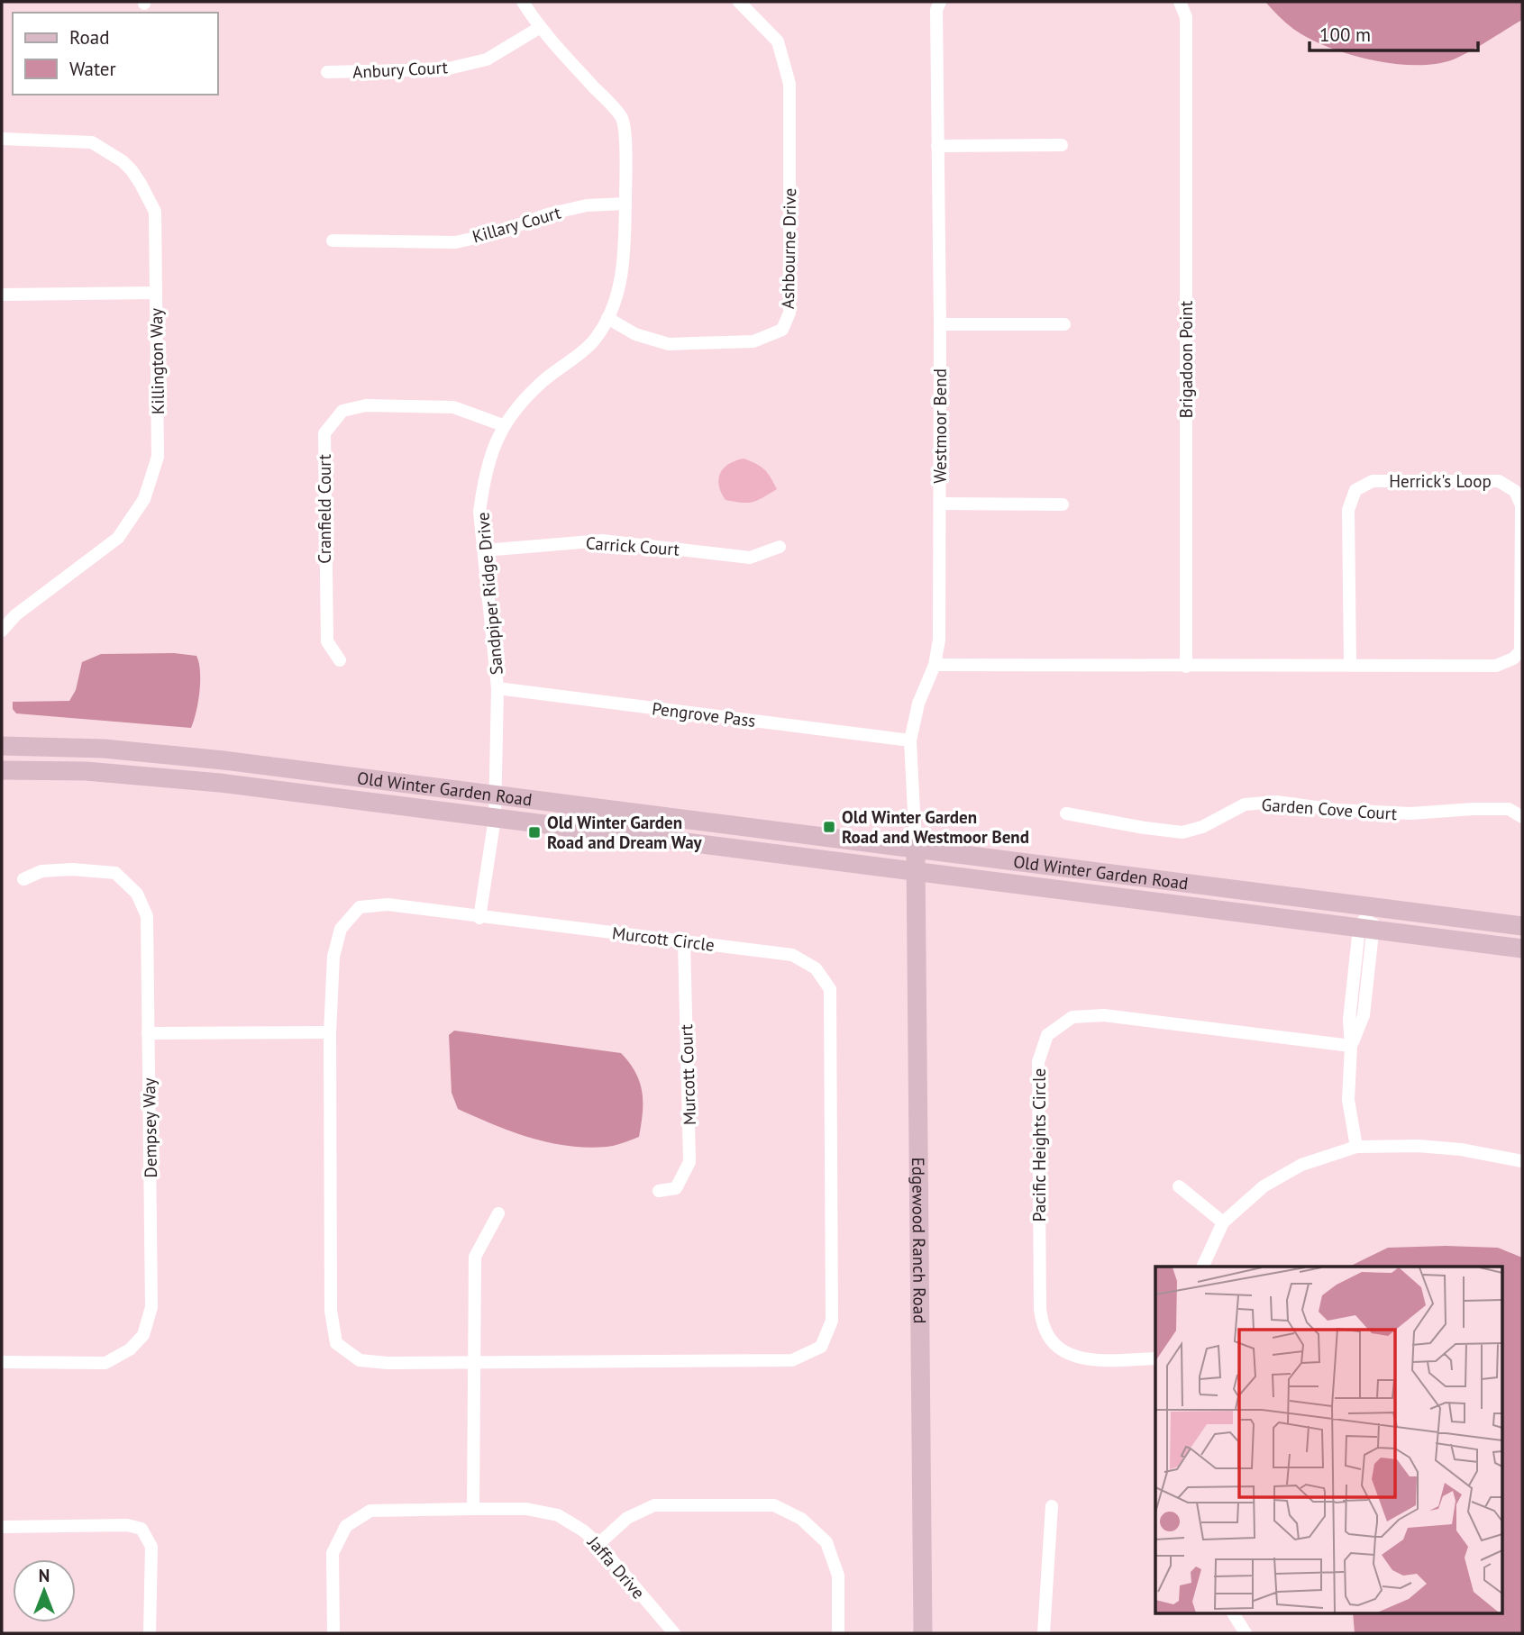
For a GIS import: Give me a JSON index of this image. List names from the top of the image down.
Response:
{
  "streets": {
    "main road": ["Old Winter Garden Road", "Edgewood Ranch Road"],
    "street": [
      "Anbury Court",
      "Killary Court",
      "Ashbourne Drive",
      "Brigadoon Point",
      "Killington Way",
      "Westmoor Bend",
      "Herrick's Loop",
      "Cranfield Court",
      "Carrick Court",
      "Sandpiper Ridge Drive",
      "Pengrove Pass",
      "Garden Cove Court",
      "Murcott Circle",
      "Murcott Court",
      "Dempsey Way",
      "Pacific Heights Circle",
      "Jaffa Drive"
    ]
  },
  "crossings": [
    ["Anbury Court", "Sandpiper Ridge Drive"],
    ["Killary Court", "Sandpiper Ridge Drive"],
    ["Ashbourne Drive", "Sandpiper Ridge Drive"],
    ["Brigadoon Point", "Herrick's Loop"],
    ["Westmoor Bend", "Herrick's Loop"],
    ["Westmoor Bend", "Pengrove Pass"],
    ["Westmoor Bend", "Old Winter Garden Road"],
    ["Westmoor Bend", "Edgewood Ranch Road"],
    ["Cranfield Court", "Sandpiper Ridge Drive"],
    ["Carrick Court", "Sandpiper Ridge Drive"],
    ["Sandpiper Ridge Drive", "Pengrove Pass"],
    ["Sandpiper Ridge Drive", "Old Winter Garden Road"],
    ["Sandpiper Ridge Drive", "Murcott Circle"],
    ["Old Winter Garden Road", "Edgewood Ranch Road"],
    ["Murcott Circle", "Murcott Court"]
  ],
  "places": {
    "transit": ["Old Winter Garden Road and Westmoor Bend", "Old Winter Garden Road and Dream Way"]
  },
  "legend": ["Road", "Water"],
  "scale_bar": "100 m",
  "north": "top"
}
